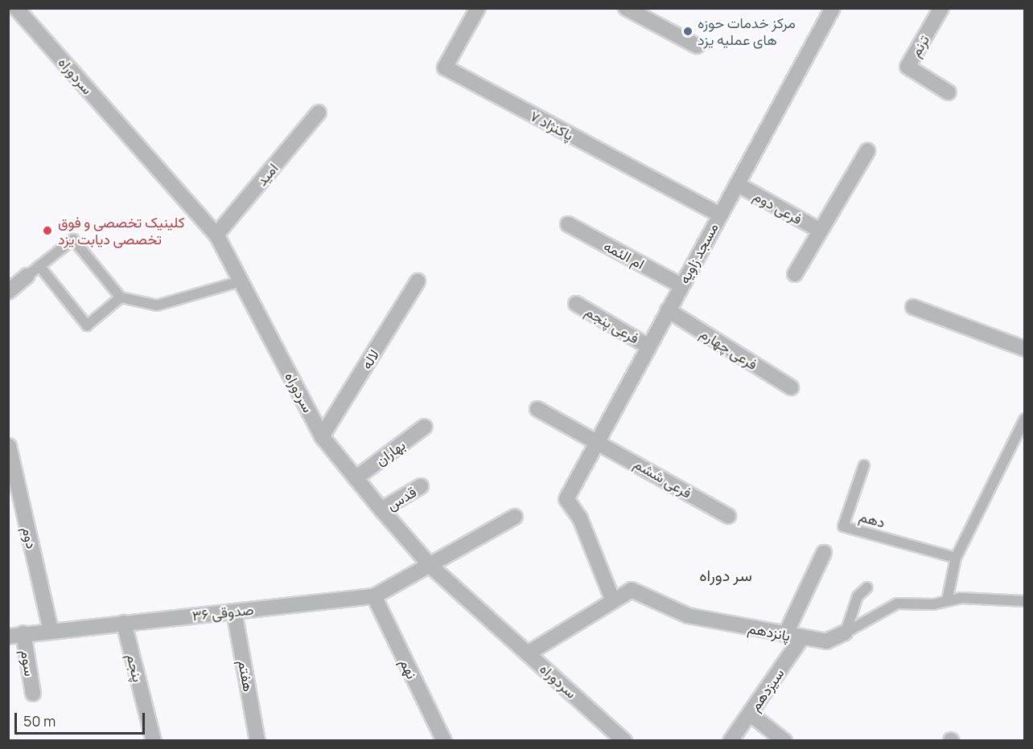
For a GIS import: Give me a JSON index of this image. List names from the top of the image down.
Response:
{
  "streets": {
    "street": [
      "ترنم",
      "سردوراه",
      "پاکنژاد ۷",
      "امید",
      "فرعی دوم",
      "مسجد زاویه",
      "ام الئمه",
      "فرعی پنجم",
      "فرعی چهارم",
      "لاله",
      "بهاران",
      "فرعی ششم",
      "قدس",
      "دوم",
      "صدوقی ۳۶",
      "پانزدهم",
      "سوم",
      "پنجم",
      "نهم",
      "هفتم",
      "سیزدهم"
    ],
    "lane": ["دهم"]
  },
  "crossings": [
    ["سردوراه", "امید"],
    ["سردوراه", "لاله"],
    ["سردوراه", "بهاران"],
    ["سردوراه", "قدس"],
    ["سردوراه", "صدوقی ۳۶"],
    ["سردوراه", "پانزدهم"],
    ["پاکنژاد ۷", "مسجد زاویه"],
    ["فرعی دوم", "مسجد زاویه"],
    ["مسجد زاویه", "ام الئمه"],
    ["مسجد زاویه", "فرعی پنجم"],
    ["مسجد زاویه", "فرعی چهارم"],
    ["مسجد زاویه", "فرعی ششم"],
    ["مسجد زاویه", "پانزدهم"],
    ["دوم", "صدوقی ۳۶"],
    ["صدوقی ۳۶", "سوم"],
    ["صدوقی ۳۶", "پنجم"],
    ["صدوقی ۳۶", "نهم"],
    ["صدوقی ۳۶", "هفتم"],
    ["پانزدهم", "سیزدهم"]
  ],
  "districts": ["سر دوراه"],
  "places": ["مرکز خدمات حوزه های عملیه یزد", "کلینیک تخصصی و فوق تخصصی دیابت یزد"],
  "scale_bar": "50 m"
}
